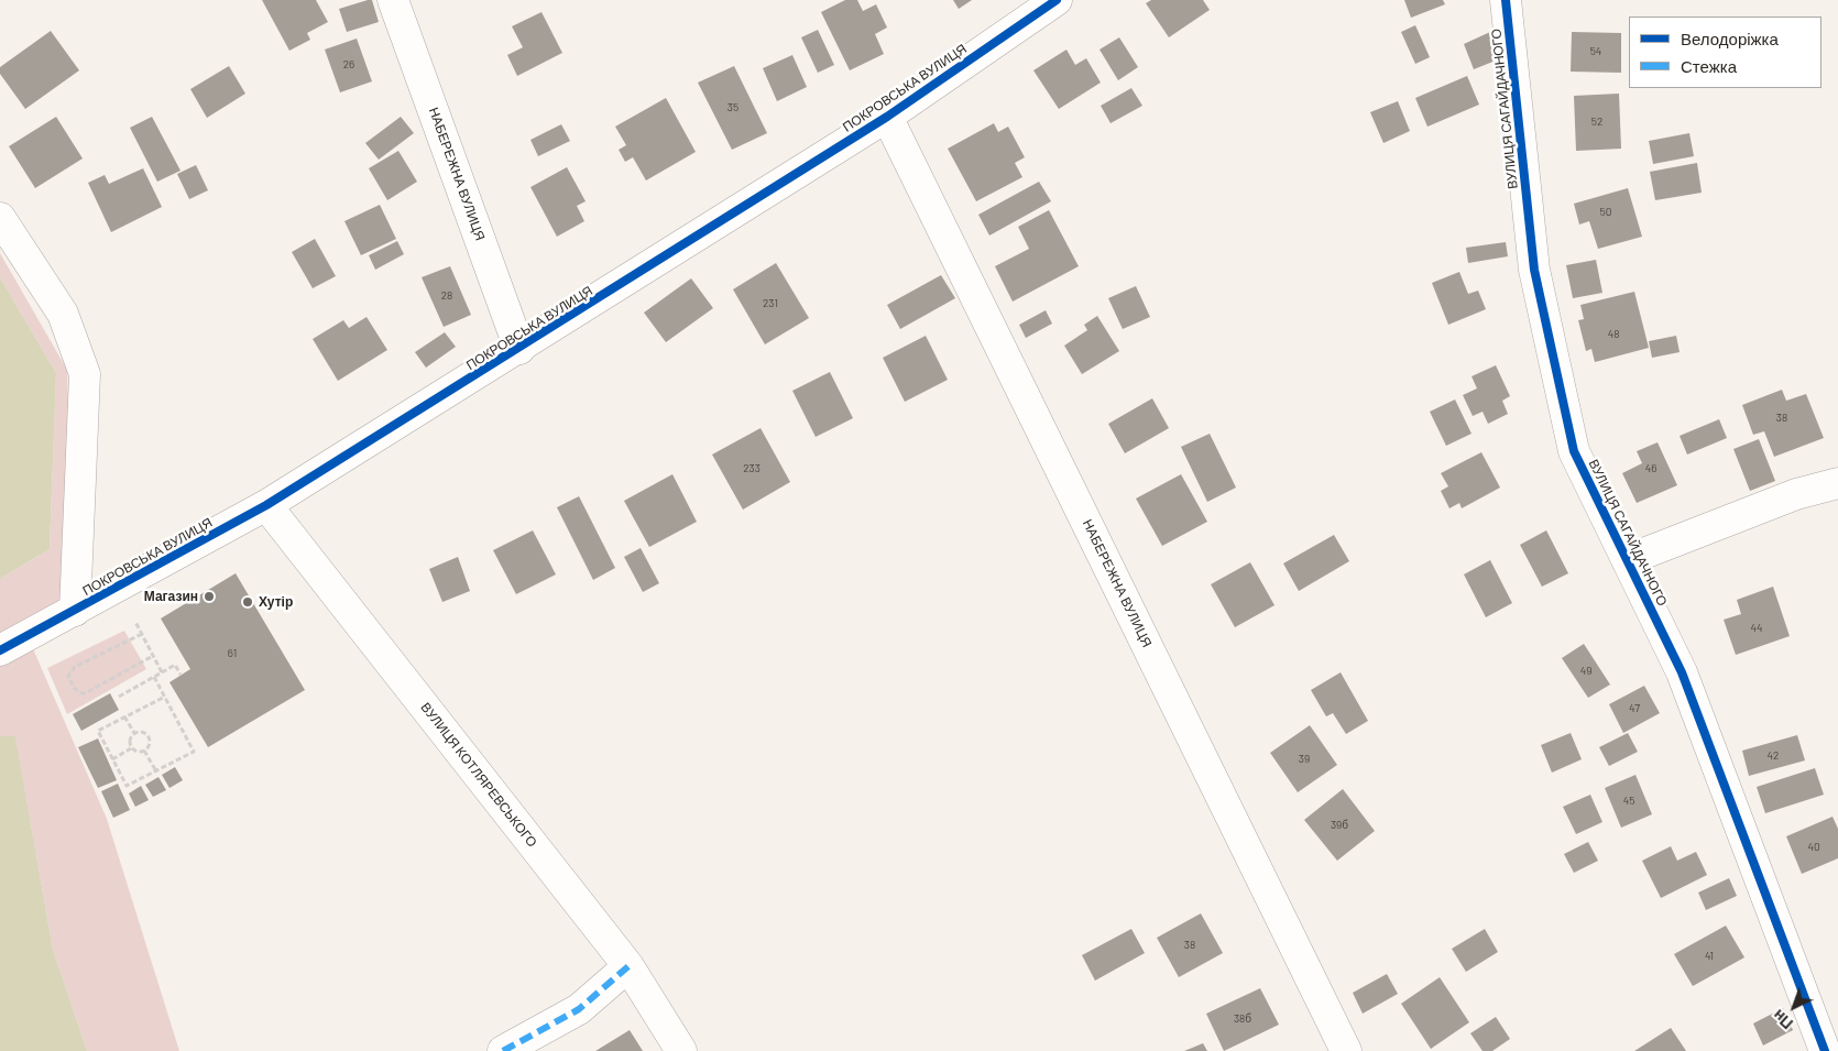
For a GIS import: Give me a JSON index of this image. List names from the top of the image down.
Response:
{
  "streets": {
    "street": [
      "ПОКРОВСЬКА ВУЛИЦЯ",
      "ВУЛИЦЯ САГАЙДАЧНОГО",
      "НАБЕРЕЖНА ВУЛИЦЯ",
      "ВУЛИЦЯ КОТЛЯРЕВСЬКОГО"
    ]
  },
  "crossings": [
    ["ПОКРОВСЬКА ВУЛИЦЯ", "НАБЕРЕЖНА ВУЛИЦЯ"],
    ["ПОКРОВСЬКА ВУЛИЦЯ", "ВУЛИЦЯ КОТЛЯРЕВСЬКОГО"]
  ],
  "places": ["Магазин", "Хутір"],
  "house_numbers": [
    "54",
    "26",
    "35",
    "52",
    "50",
    "28",
    "231",
    "48",
    "38",
    "233",
    "46",
    "44",
    "61",
    "49",
    "47",
    "42",
    "39",
    "45",
    "39б",
    "40",
    "38",
    "41",
    "38б"
  ],
  "legend": ["Велодоріжка", "Стежка"],
  "north": "bottom left"
}
